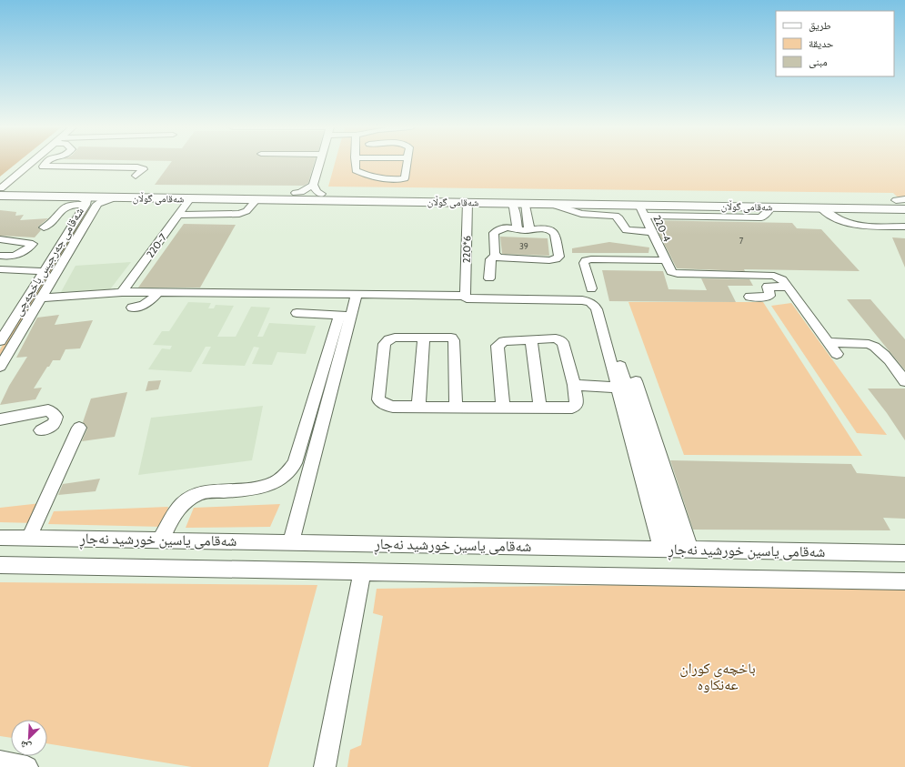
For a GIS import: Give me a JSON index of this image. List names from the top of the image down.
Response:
{
  "streets": {
    "main road": ["شەقامی گوڵان"],
    "street": [
      "220-4",
      "220-7",
      "220*6",
      "شەقامی جەرجیس باخچەچی",
      "شەقامی یاسین خورشید نەجاڕ"
    ]
  },
  "crossings": [
    ["شەقامی گوڵان", "220-4"],
    ["شەقامی گوڵان", "220-7"],
    ["شەقامی گوڵان", "220*6"],
    ["شەقامی گوڵان", "شەقامی جەرجیس باخچەچی"]
  ],
  "parks": ["باخچەی کوران عەنکاوە"],
  "house_numbers": ["7", "39"],
  "legend": ["طريق", "حديقة", "مبنى"],
  "north": "bottom left"
}
